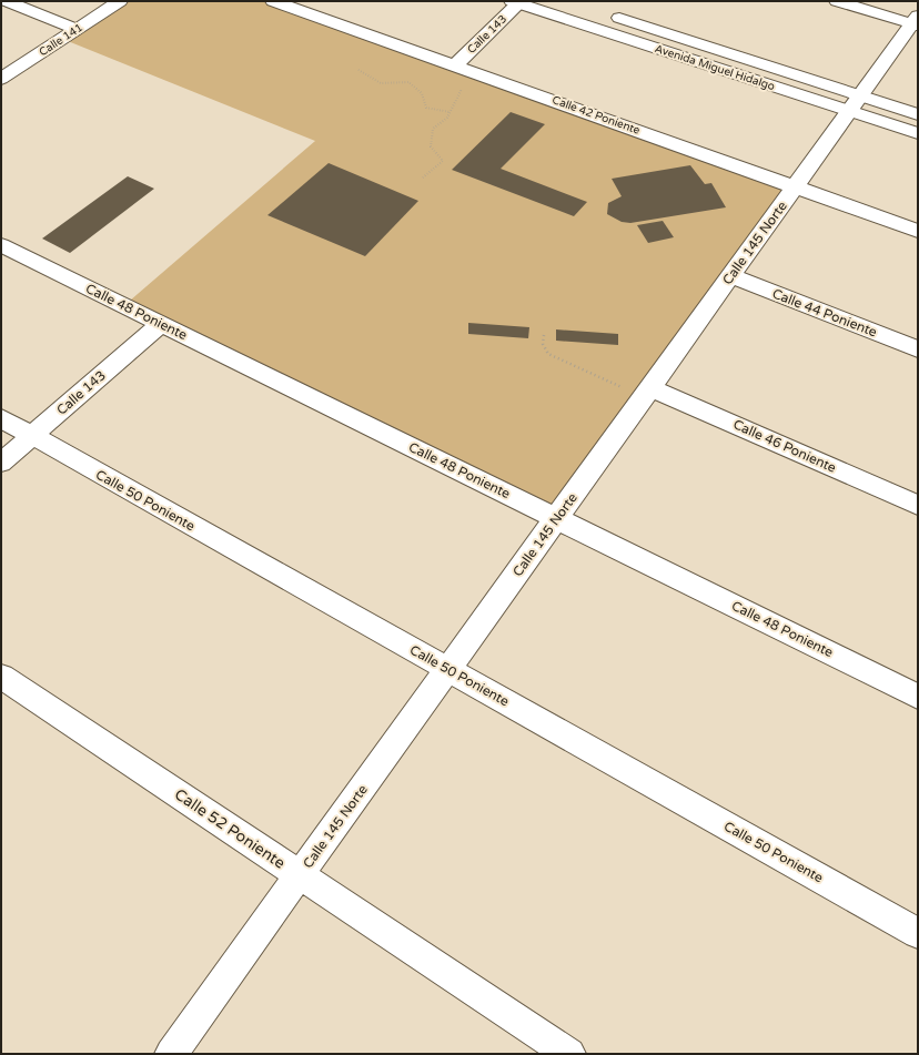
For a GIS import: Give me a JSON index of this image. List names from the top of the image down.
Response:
{
  "streets": {
    "street": [
      "Calle 143",
      "Calle 141",
      "Avenida Miguel Hidalgo",
      "Calle 42 Poniente",
      "Calle 145 Norte",
      "Calle 48 Poniente",
      "Calle 44 Poniente",
      "Calle 46 Poniente",
      "Calle 50 Poniente",
      "Calle 52 Poniente"
    ]
  },
  "crossings": [
    ["Calle 143", "Avenida Miguel Hidalgo"],
    ["Calle 143", "Calle 42 Poniente"],
    ["Calle 143", "Calle 48 Poniente"],
    ["Calle 143", "Calle 50 Poniente"],
    ["Avenida Miguel Hidalgo", "Calle 145 Norte"],
    ["Calle 42 Poniente", "Calle 145 Norte"],
    ["Calle 145 Norte", "Calle 48 Poniente"],
    ["Calle 145 Norte", "Calle 44 Poniente"],
    ["Calle 145 Norte", "Calle 46 Poniente"],
    ["Calle 145 Norte", "Calle 50 Poniente"],
    ["Calle 145 Norte", "Calle 52 Poniente"]
  ]
}
